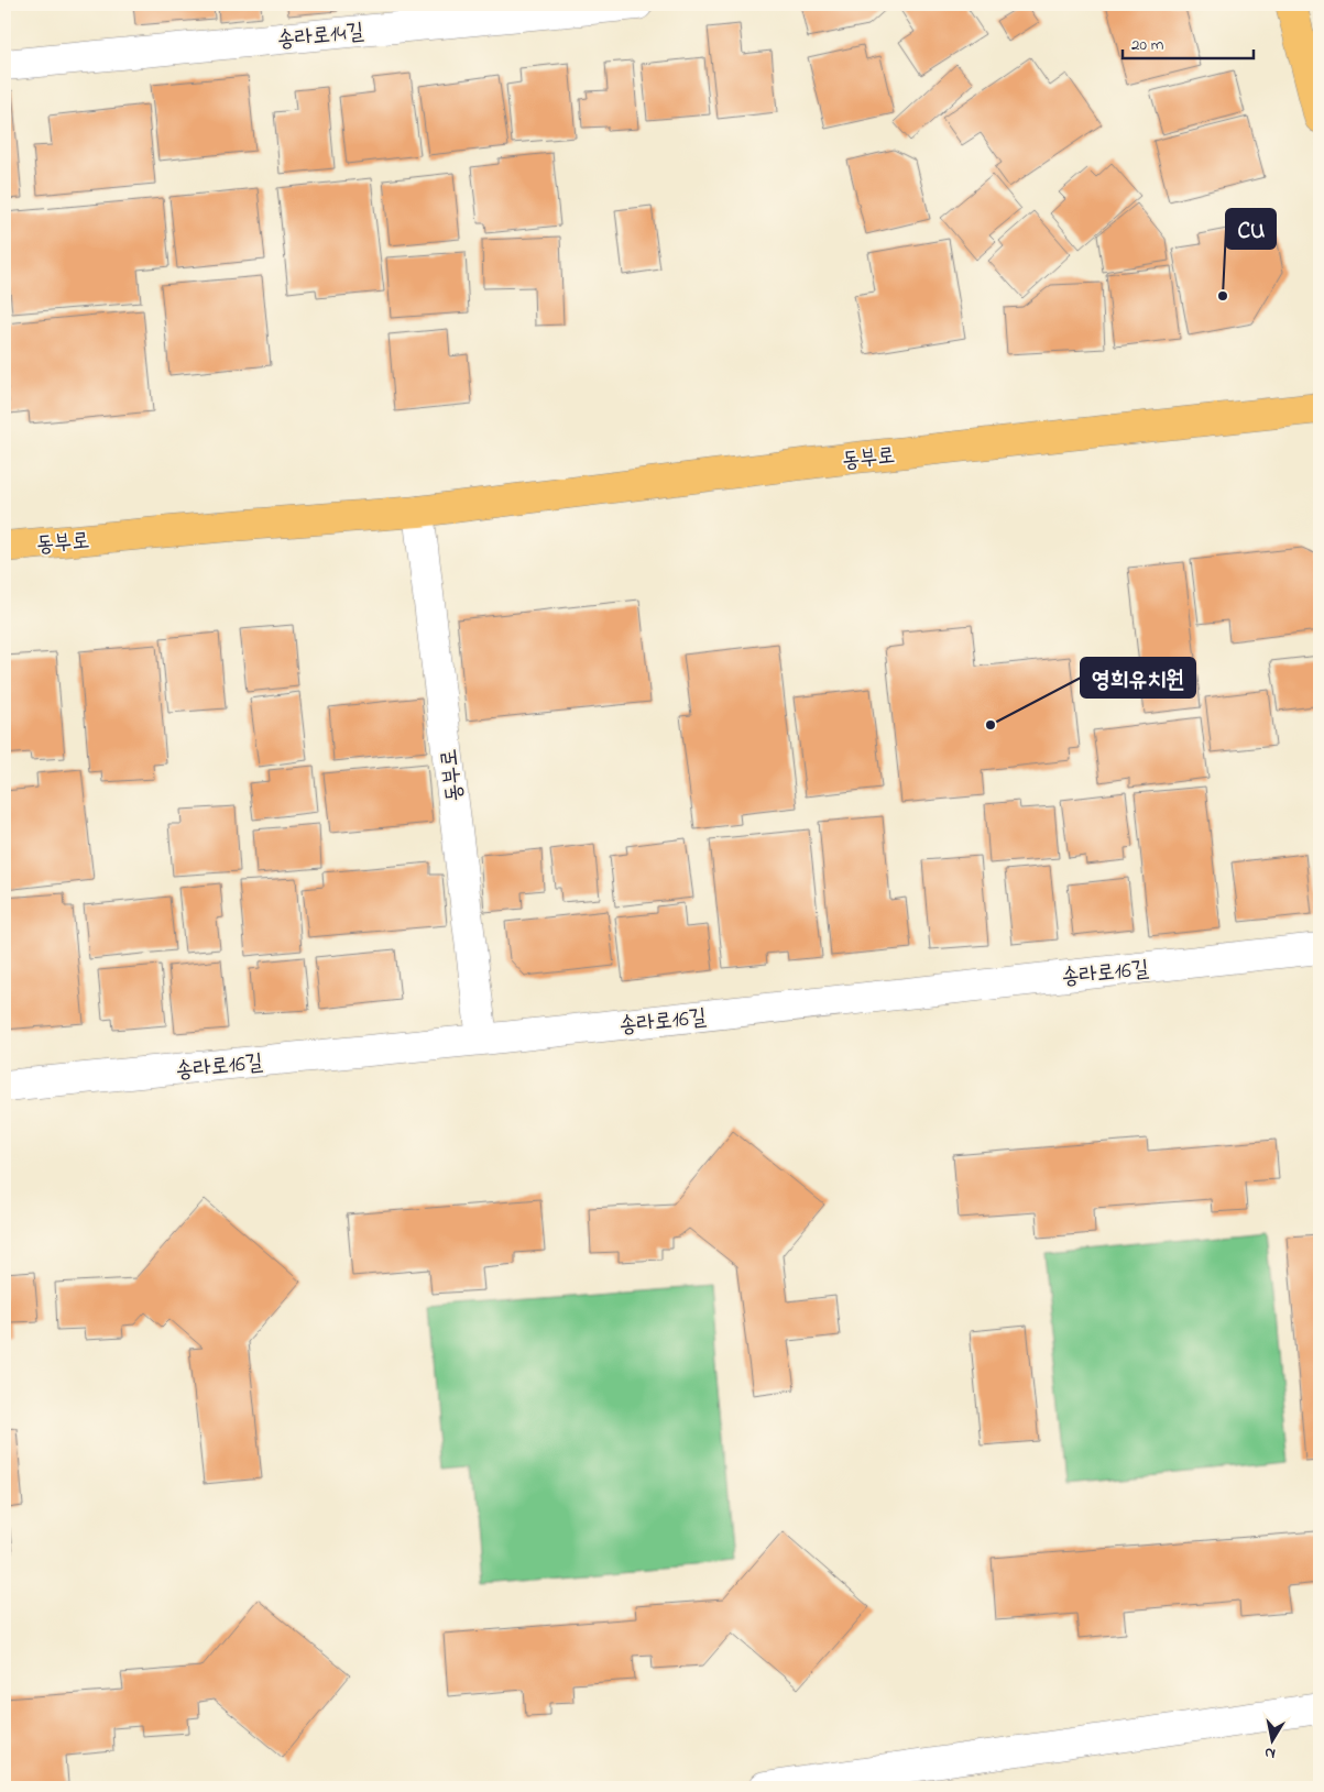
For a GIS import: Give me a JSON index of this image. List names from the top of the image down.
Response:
{
  "streets": {
    "main road": ["동부로"],
    "street": ["송라로14길", "송라로16길"]
  },
  "crossings": [
    ["동부로", "송라로16길"]
  ],
  "places": ["CU", "영희유치원"],
  "scale_bar": "20 m",
  "north": "bottom"
}
